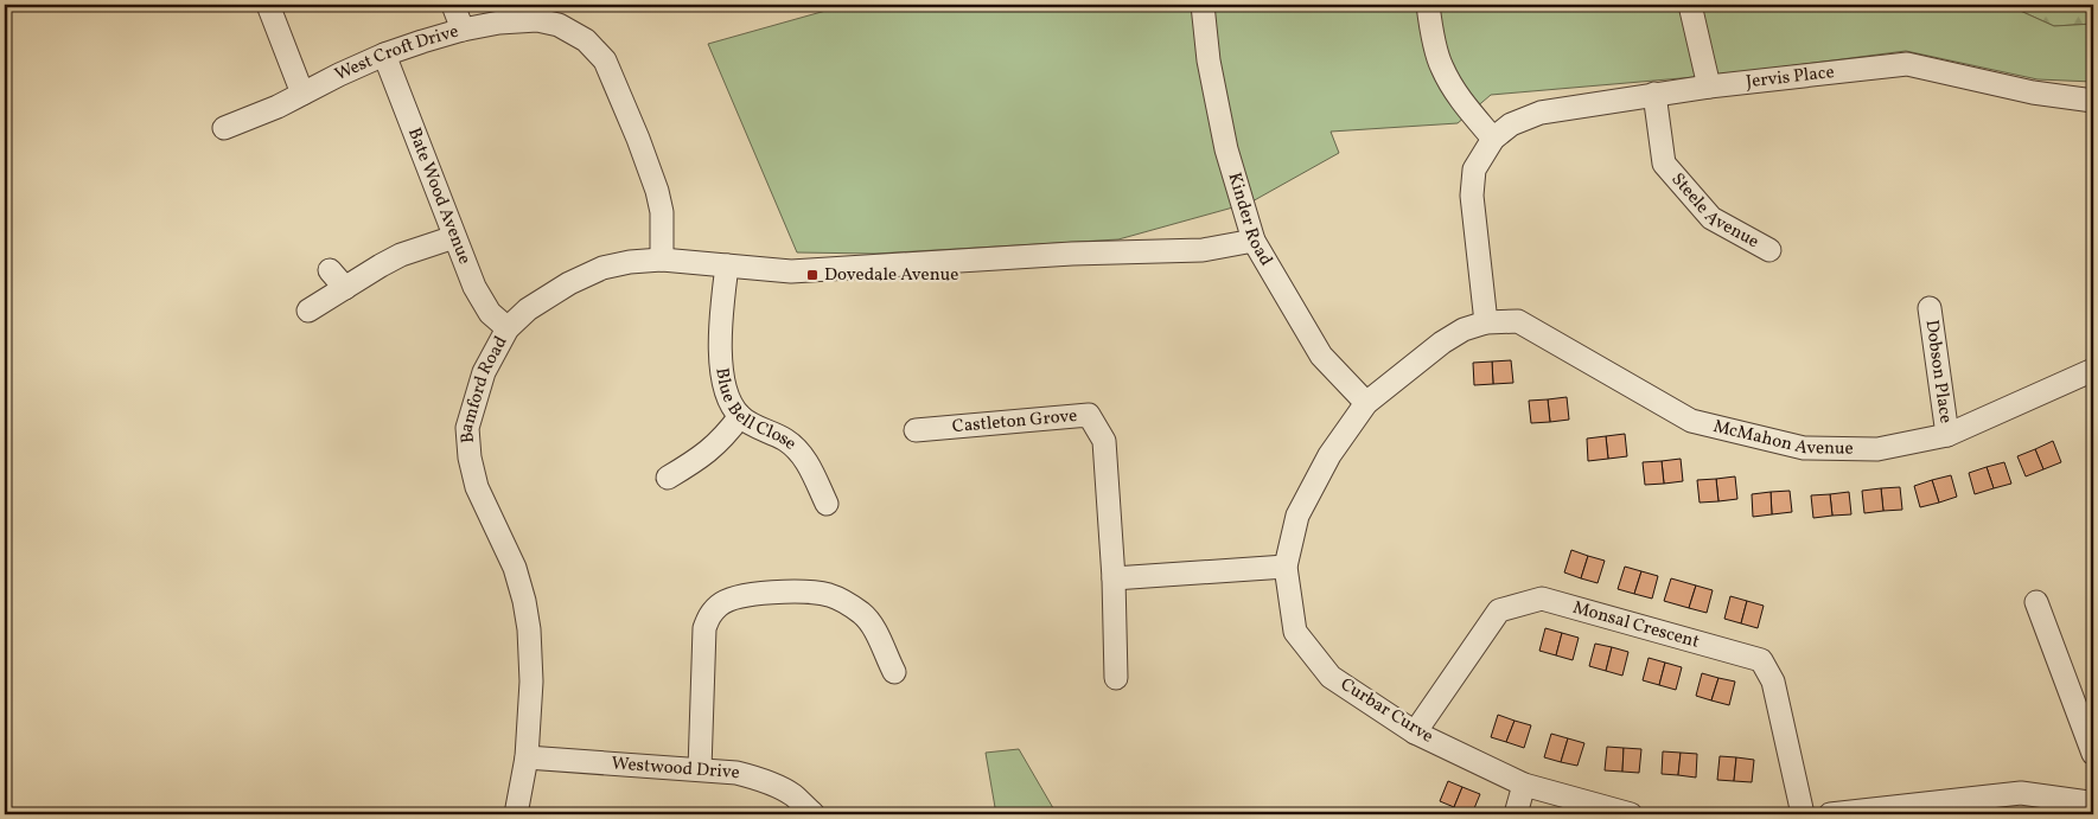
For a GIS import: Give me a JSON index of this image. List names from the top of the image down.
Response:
{
  "streets": {
    "street": [
      "West Croft Drive",
      "Jervis Place",
      "Bate Wood Avenue",
      "Steele Avenue",
      "Kinder Road",
      "Dobson Place",
      "Bamford Road",
      "Blue Bell Close",
      "Castleton Grove",
      "McMahon Avenue",
      "Monsal Crescent",
      "Curbar Curve",
      "Westwood Drive"
    ]
  },
  "crossings": [
    ["West Croft Drive", "Bate Wood Avenue"],
    ["West Croft Drive", "Bamford Road"],
    ["Jervis Place", "Steele Avenue"],
    ["Bate Wood Avenue", "Bamford Road"],
    ["Kinder Road", "Bamford Road"],
    ["Kinder Road", "McMahon Avenue"],
    ["Kinder Road", "Curbar Curve"],
    ["Dobson Place", "McMahon Avenue"],
    ["Bamford Road", "Blue Bell Close"],
    ["Bamford Road", "Westwood Drive"],
    ["McMahon Avenue", "Curbar Curve"],
    ["Monsal Crescent", "Curbar Curve"]
  ],
  "places": {
    "transit": ["Dovedale Avenue"]
  }
}
